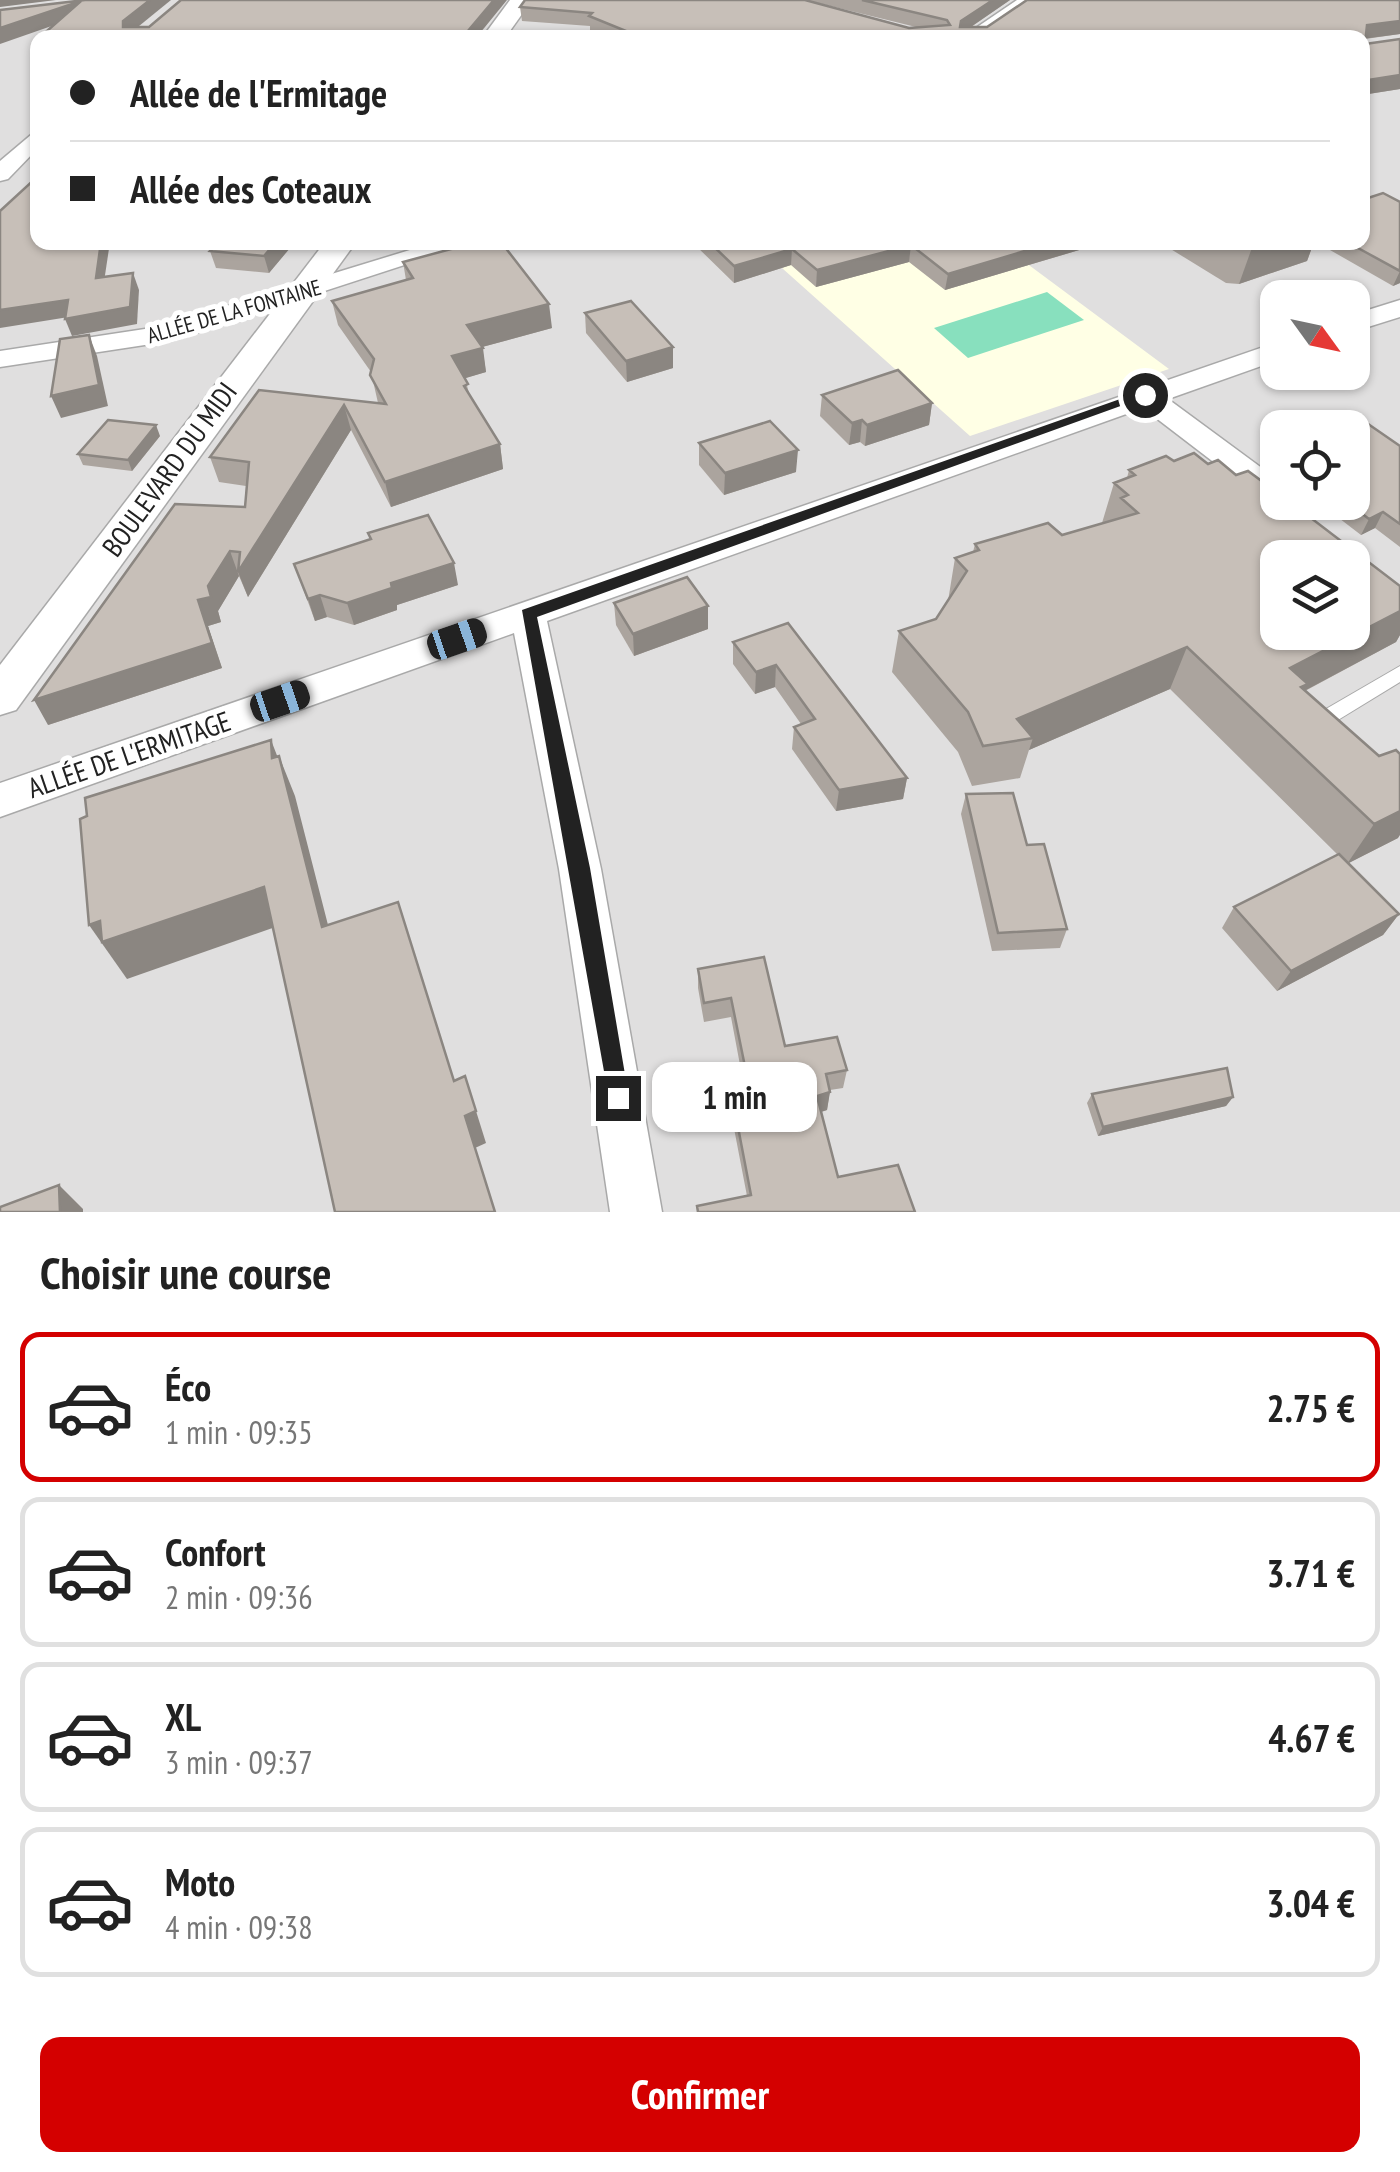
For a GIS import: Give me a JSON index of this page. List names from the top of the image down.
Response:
{
  "streets": {
    "street": ["ALLÉE DE LA FONTAINE", "BOULEVARD DU MIDI", "ALLÉE DE L'ERMITAGE"]
  },
  "crossings": [
    ["ALLÉE DE LA FONTAINE", "BOULEVARD DU MIDI"]
  ],
  "north": "bottom right",
  "page": {
    "banner": ["Allée de l'Ermitage", "Allée des Coteaux"],
    "bubble": "1 min",
    "heading": "Choisir une course",
    "list": [
      {
        "name": "Éco",
        "note": "1 min · 09:35",
        "value": "2.75 €"
      },
      {
        "name": "Confort",
        "note": "2 min · 09:36",
        "value": "3.71 €"
      },
      {
        "name": "XL",
        "note": "3 min · 09:37",
        "value": "4.67 €"
      },
      {
        "name": "Moto",
        "note": "4 min · 09:38",
        "value": "3.04 €"
      }
    ],
    "buttons": "Confirmer"
  }
}
